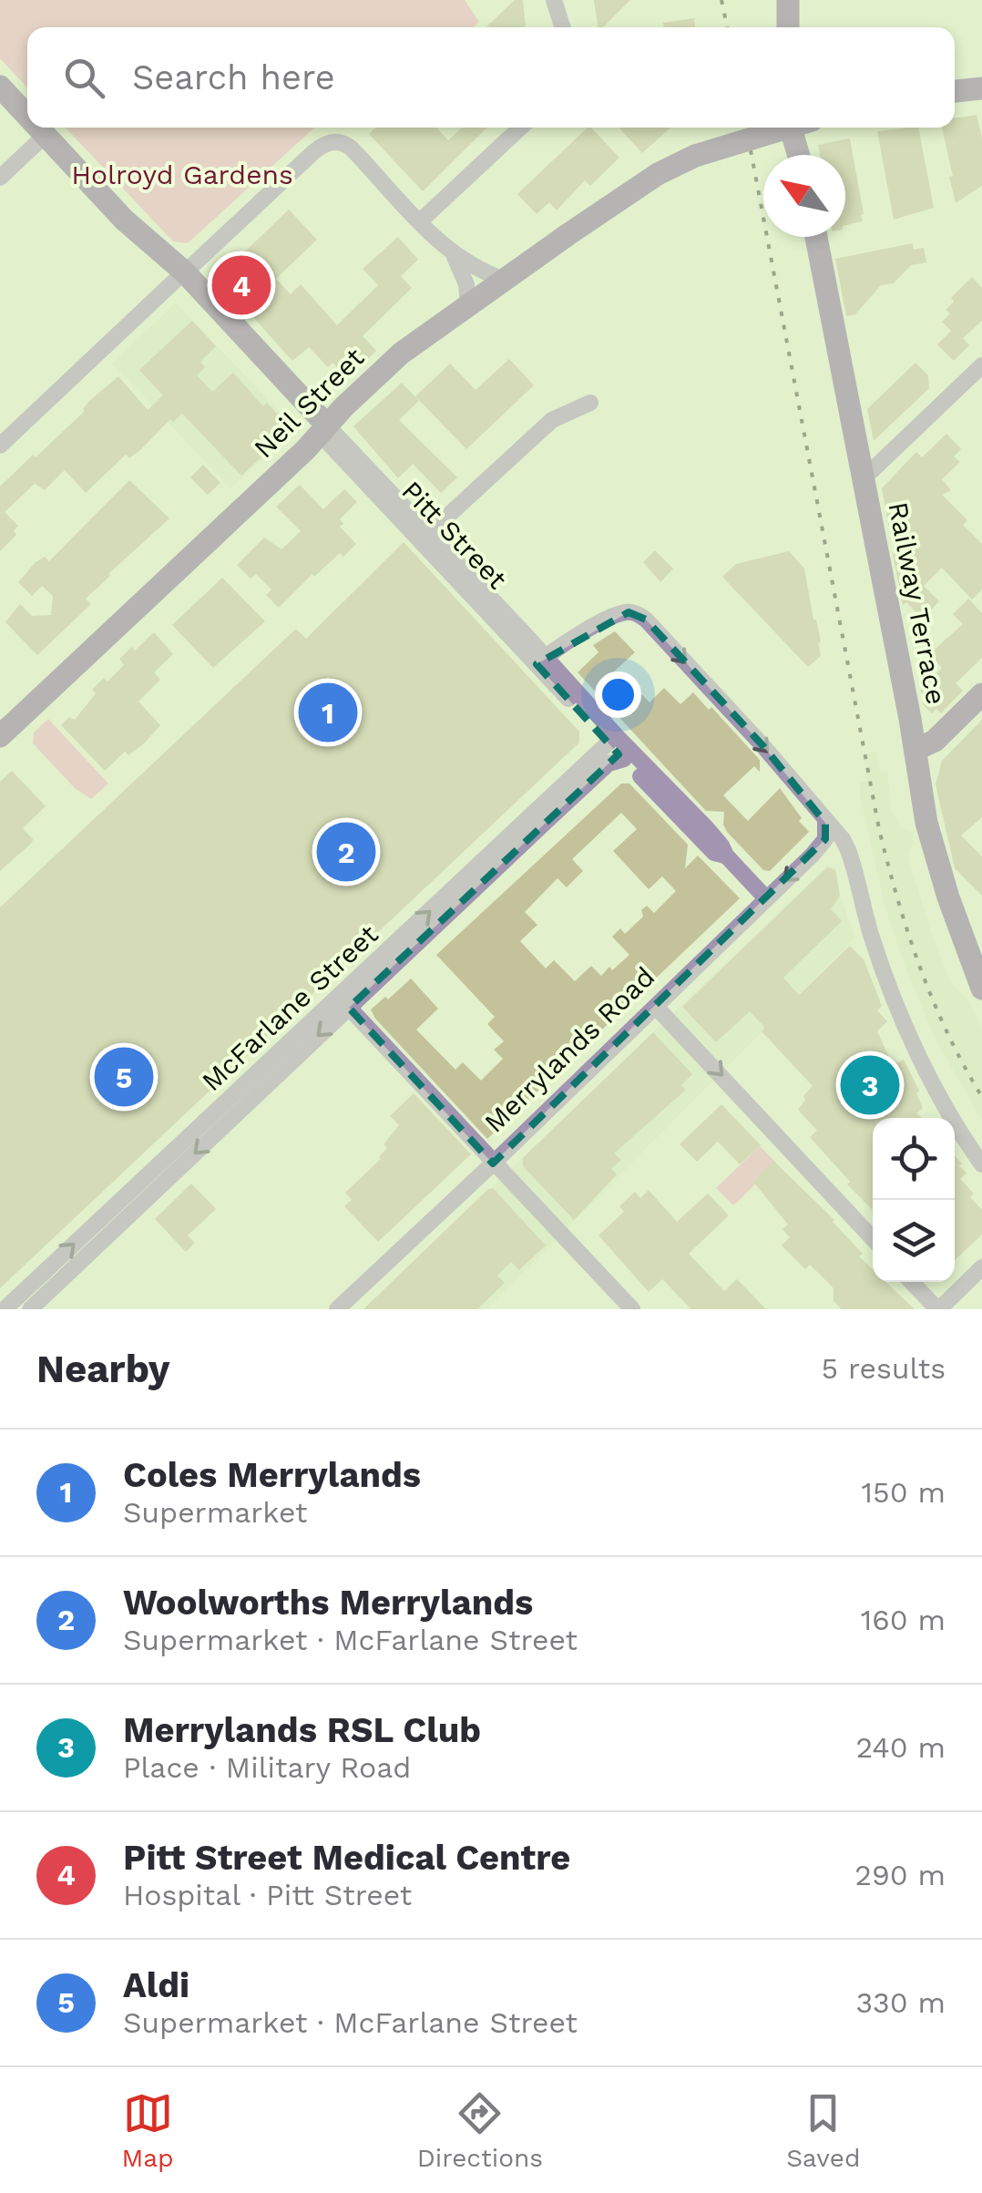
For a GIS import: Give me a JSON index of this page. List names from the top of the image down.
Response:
{
  "streets": {
    "main road": ["Neil Street", "Pitt Street", "Railway Terrace"],
    "street": ["McFarlane Street", "Merrylands Road"]
  },
  "crossings": [
    ["Neil Street", "Pitt Street"],
    ["Pitt Street", "McFarlane Street"],
    ["Pitt Street", "Merrylands Road"]
  ],
  "parks": ["Holroyd Gardens"],
  "north": "top left",
  "page": {
    "search": "Search here",
    "pins": [
      "4",
      "1",
      "2",
      "5",
      "3"
    ],
    "heading": ["Nearby", "5 results"],
    "list": [
      {
        "mark": "1",
        "name": "Coles Merrylands",
        "note": "Supermarket",
        "value": "150 m"
      },
      {
        "mark": "2",
        "name": "Woolworths Merrylands",
        "note": "Supermarket · McFarlane Street",
        "value": "160 m"
      },
      {
        "mark": "3",
        "name": "Merrylands RSL Club",
        "note": "Place · Military Road",
        "value": "240 m"
      },
      {
        "mark": "4",
        "name": "Pitt Street Medical Centre",
        "note": "Hospital · Pitt Street",
        "value": "290 m"
      },
      {
        "mark": "5",
        "name": "Aldi",
        "note": "Supermarket · McFarlane Street",
        "value": "330 m"
      }
    ],
    "nav": ["Map", "Directions", "Saved"]
  }
}
